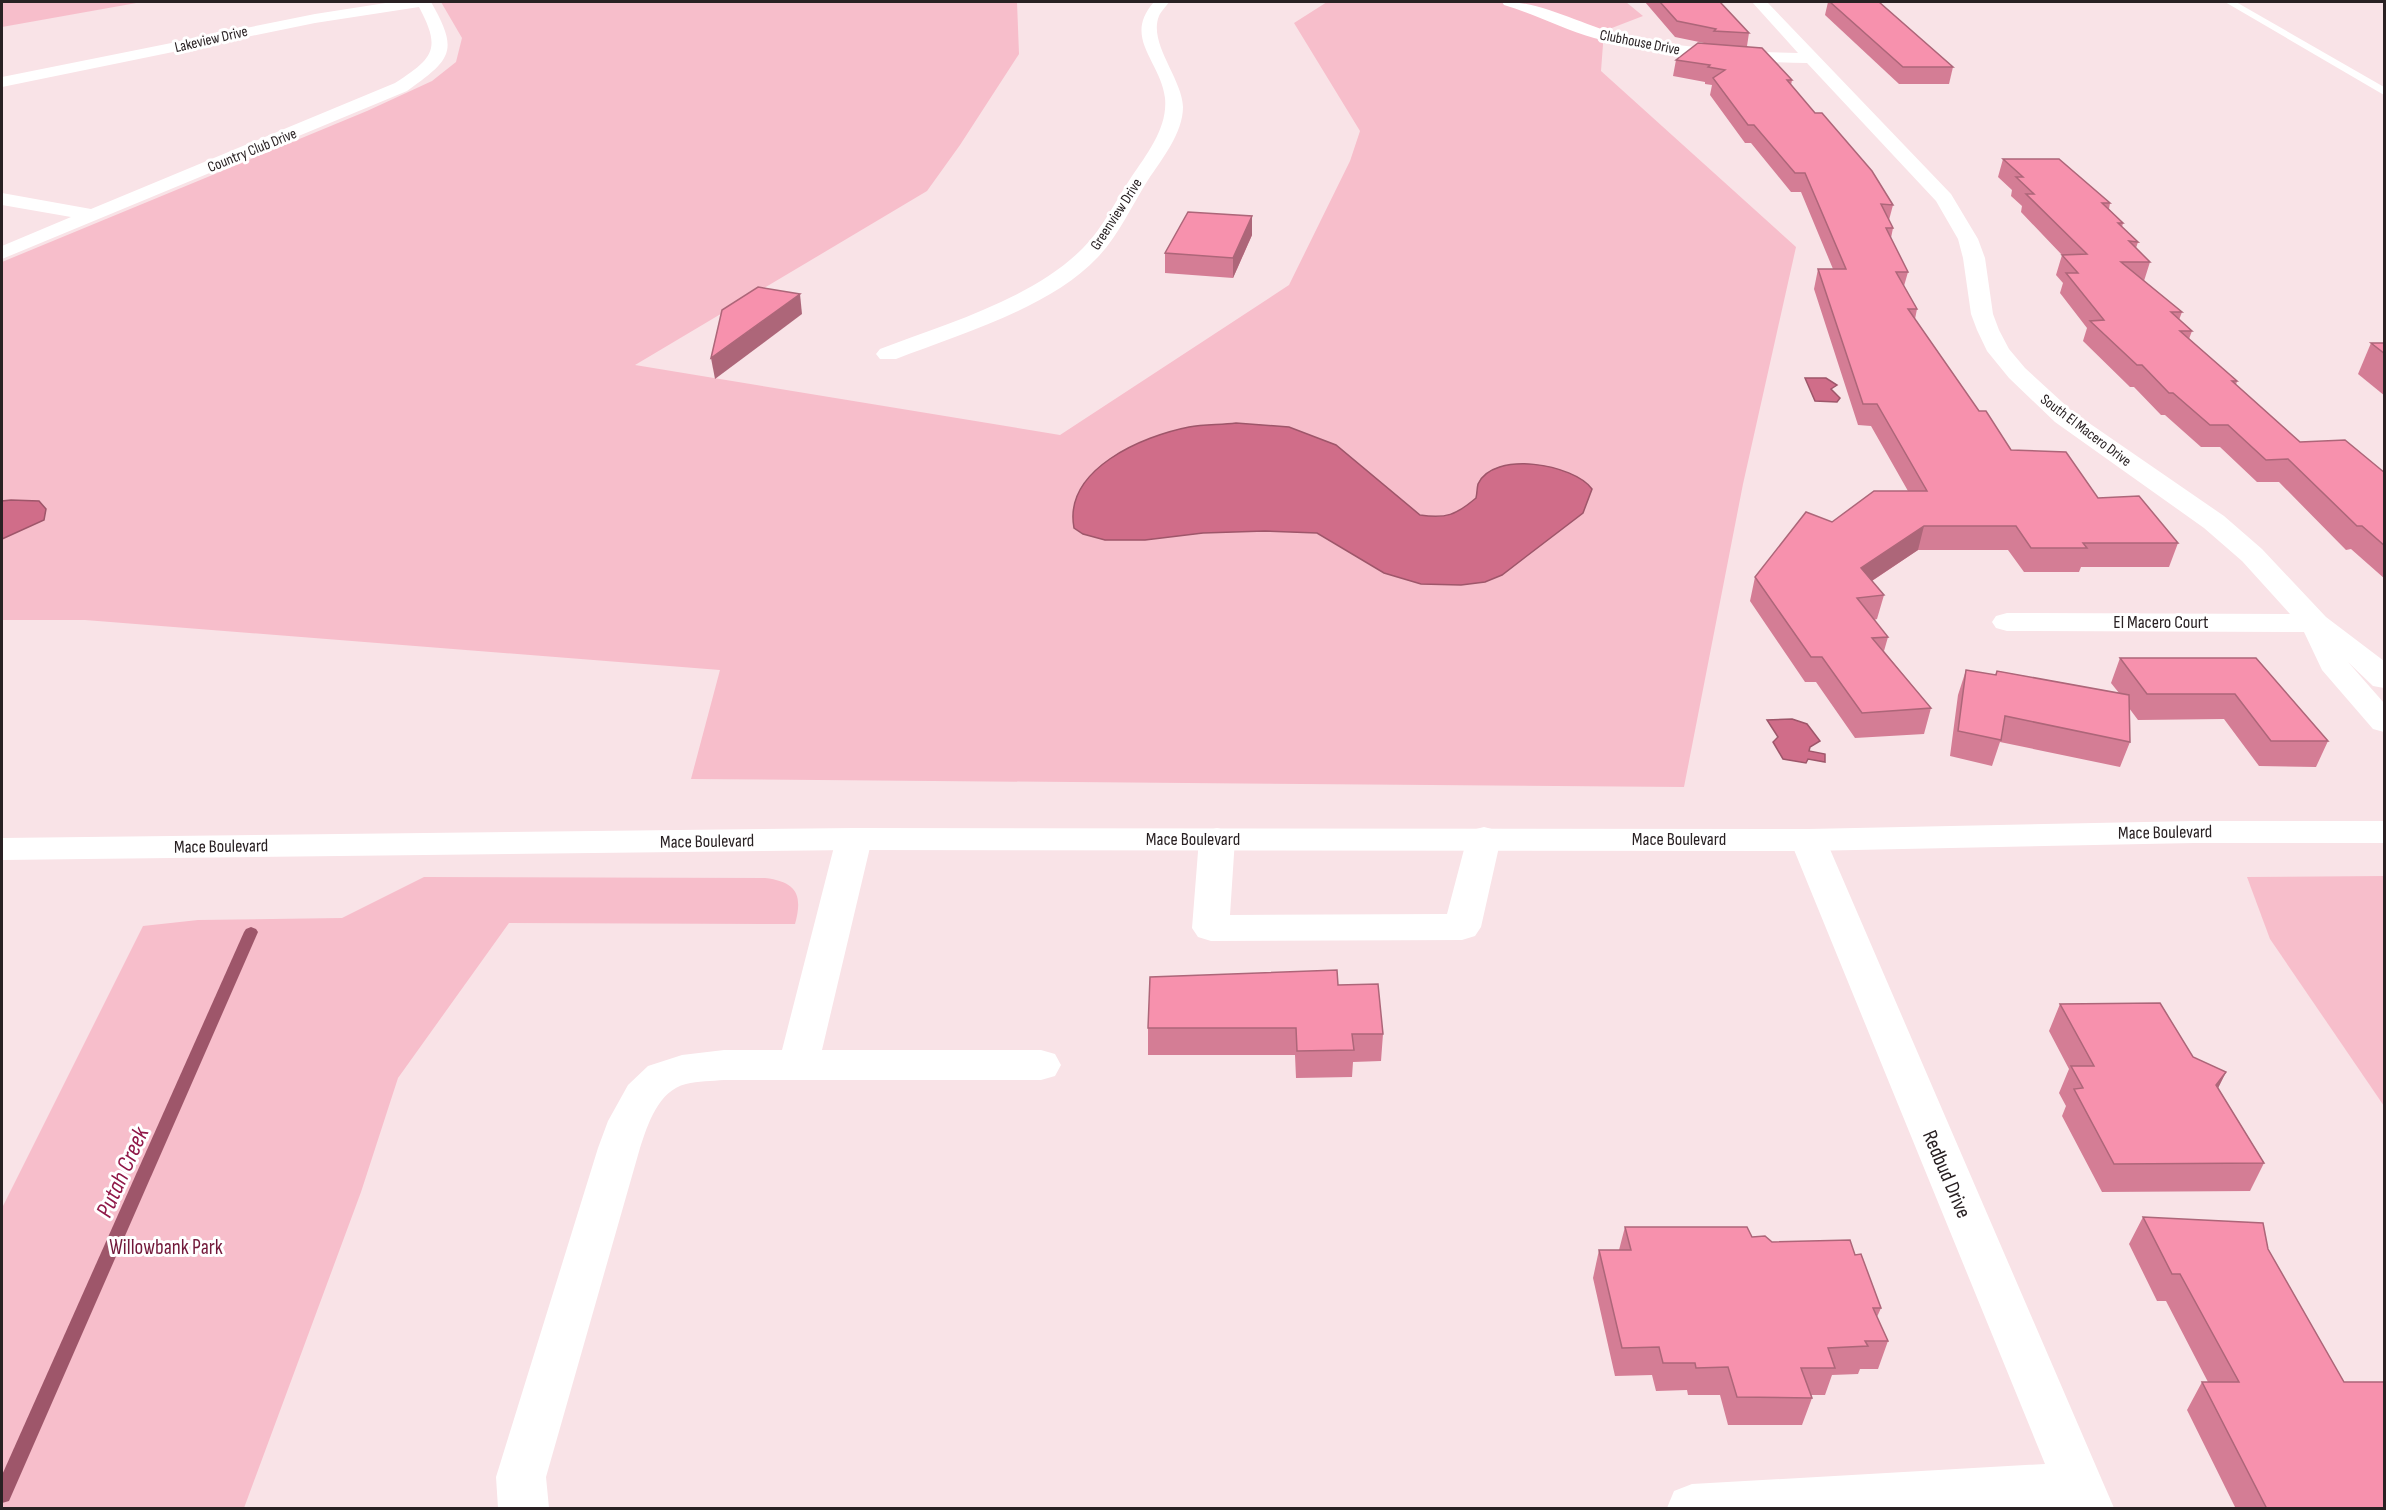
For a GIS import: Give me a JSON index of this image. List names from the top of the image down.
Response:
{
  "streets": {
    "street": [
      "Lakeview Drive",
      "Clubhouse Drive",
      "Country Club Drive",
      "Greenview Drive",
      "South El Macero Drive",
      "El Macero Court",
      "Mace Boulevard",
      "Redbud Drive"
    ]
  },
  "crossings": [
    ["Lakeview Drive", "Country Club Drive"],
    ["Clubhouse Drive", "South El Macero Drive"],
    ["South El Macero Drive", "El Macero Court"],
    ["Mace Boulevard", "Redbud Drive"]
  ],
  "water": ["Putah Creek"],
  "parks": ["Willowbank Park"]
}
